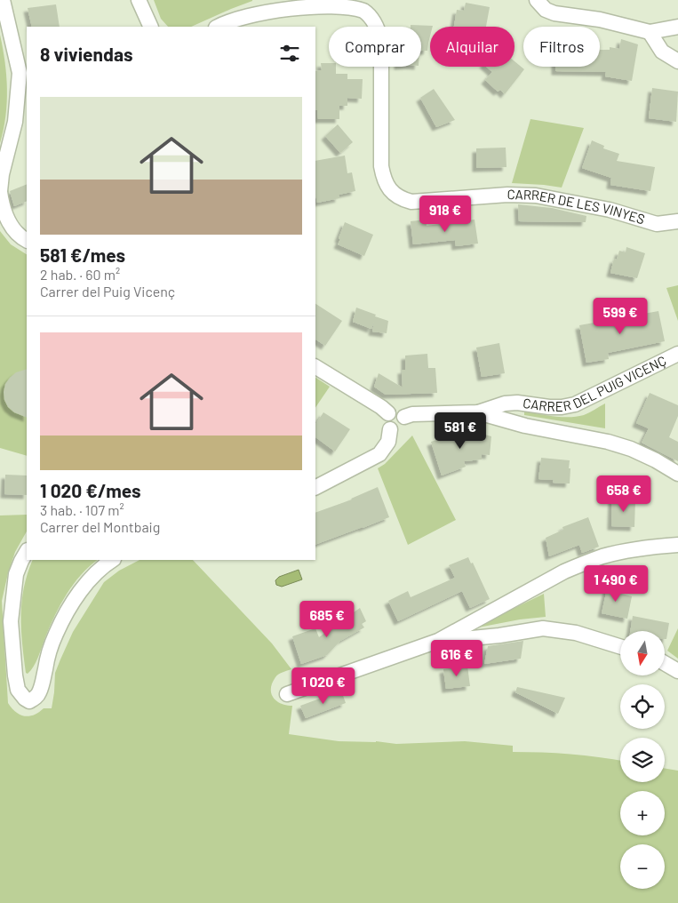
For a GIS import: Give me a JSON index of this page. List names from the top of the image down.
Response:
{
  "streets": {
    "street": ["CARRER DE LES VINYES", "CARRER DEL PUIG VICENÇ"]
  },
  "north": "bottom",
  "page": {
    "chip": ["Comprar", "Alquilar", "Filtros"],
    "heading": "8 viviendas",
    "list": [
      {
        "name": "581 €/mes",
        "note": "2 hab. · 60 m² · Carrer del Puig Vicenç"
      },
      {
        "name": "1 020 €/mes",
        "note": "3 hab. · 107 m² · Carrer del Montbaig"
      }
    ],
    "price": [
      "918 €",
      "599 €",
      "581 €",
      "658 €",
      "1 490 €",
      "685 €",
      "616 €",
      "1 020 €"
    ],
    "map_buttons": ["+", "−"]
  }
}
